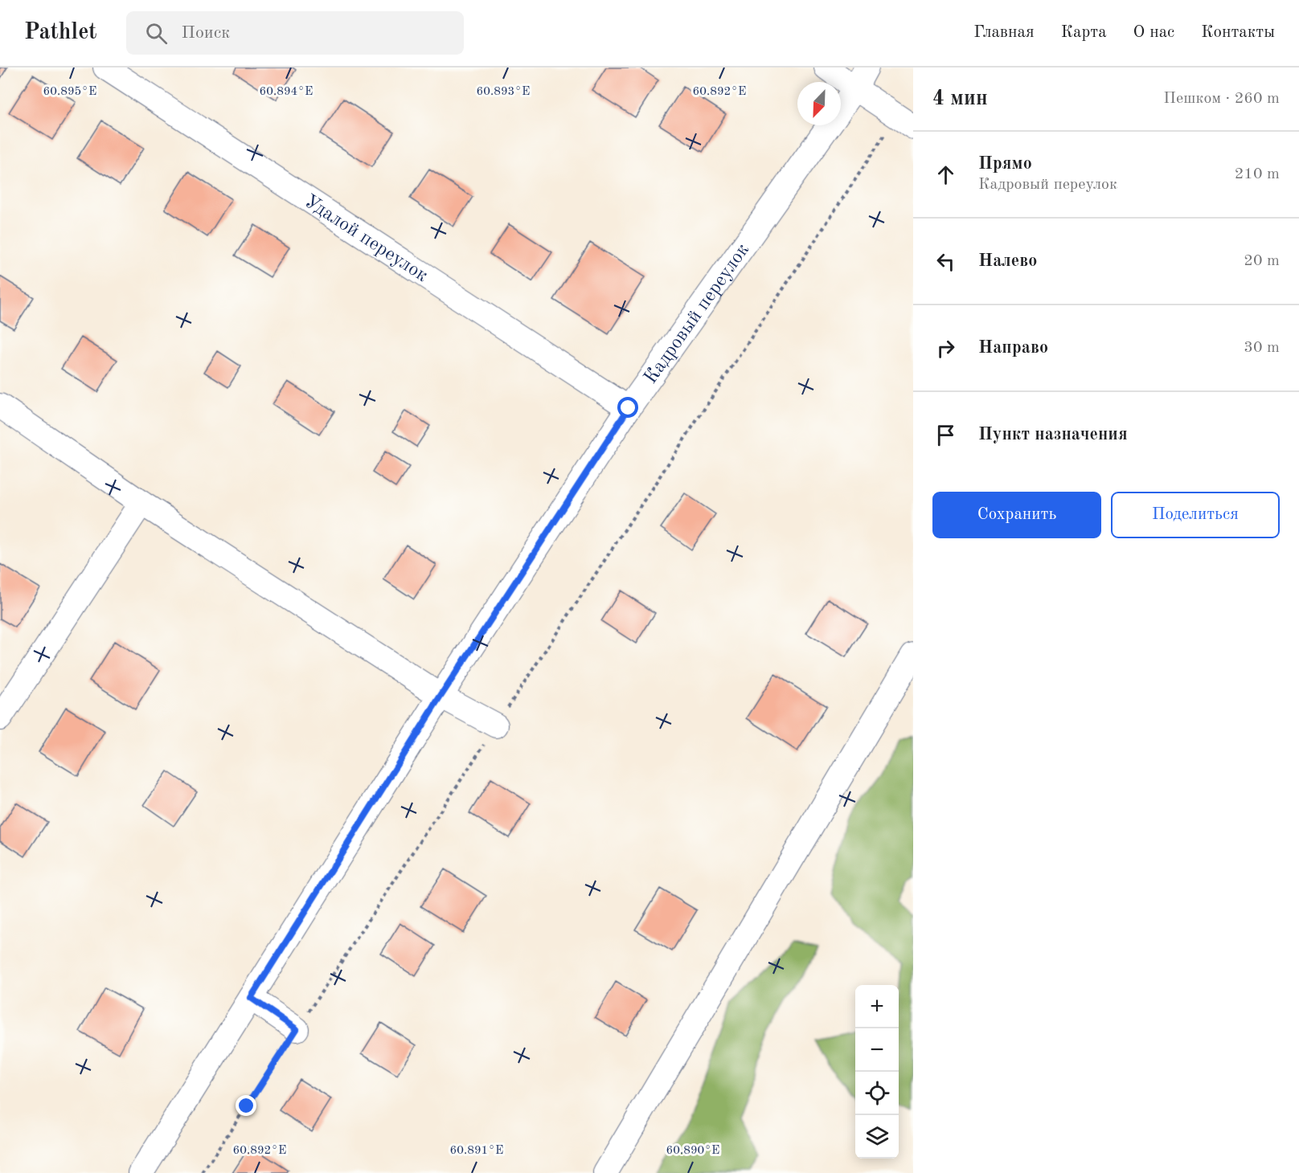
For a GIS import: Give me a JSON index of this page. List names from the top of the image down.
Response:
{
  "streets": {
    "street": ["Удалой переулок", "Кадровый переулок"]
  },
  "crossings": [
    ["Удалой переулок", "Кадровый переулок"]
  ],
  "north": "bottom left",
  "page": {
    "header": "Pathlet",
    "search": "Поиск",
    "nav": [
      "Главная",
      "Карта",
      "О нас",
      "Контакты"
    ],
    "heading": ["4 мин", "Пешком · 260 m"],
    "list": [
      ["Прямо", "Кадровый переулок", "210 m"],
      ["Налево", "20 m"],
      ["Направо", "30 m"],
      "Пункт назначения"
    ],
    "buttons": ["Сохранить", "Поделиться"],
    "map_buttons": ["+", "−"]
  },
  "coordinates": [
    "60.894°E",
    "60.893°E",
    "60.895°E",
    "60.892°E",
    "60.891°E",
    "60.890°E"
  ]
}
